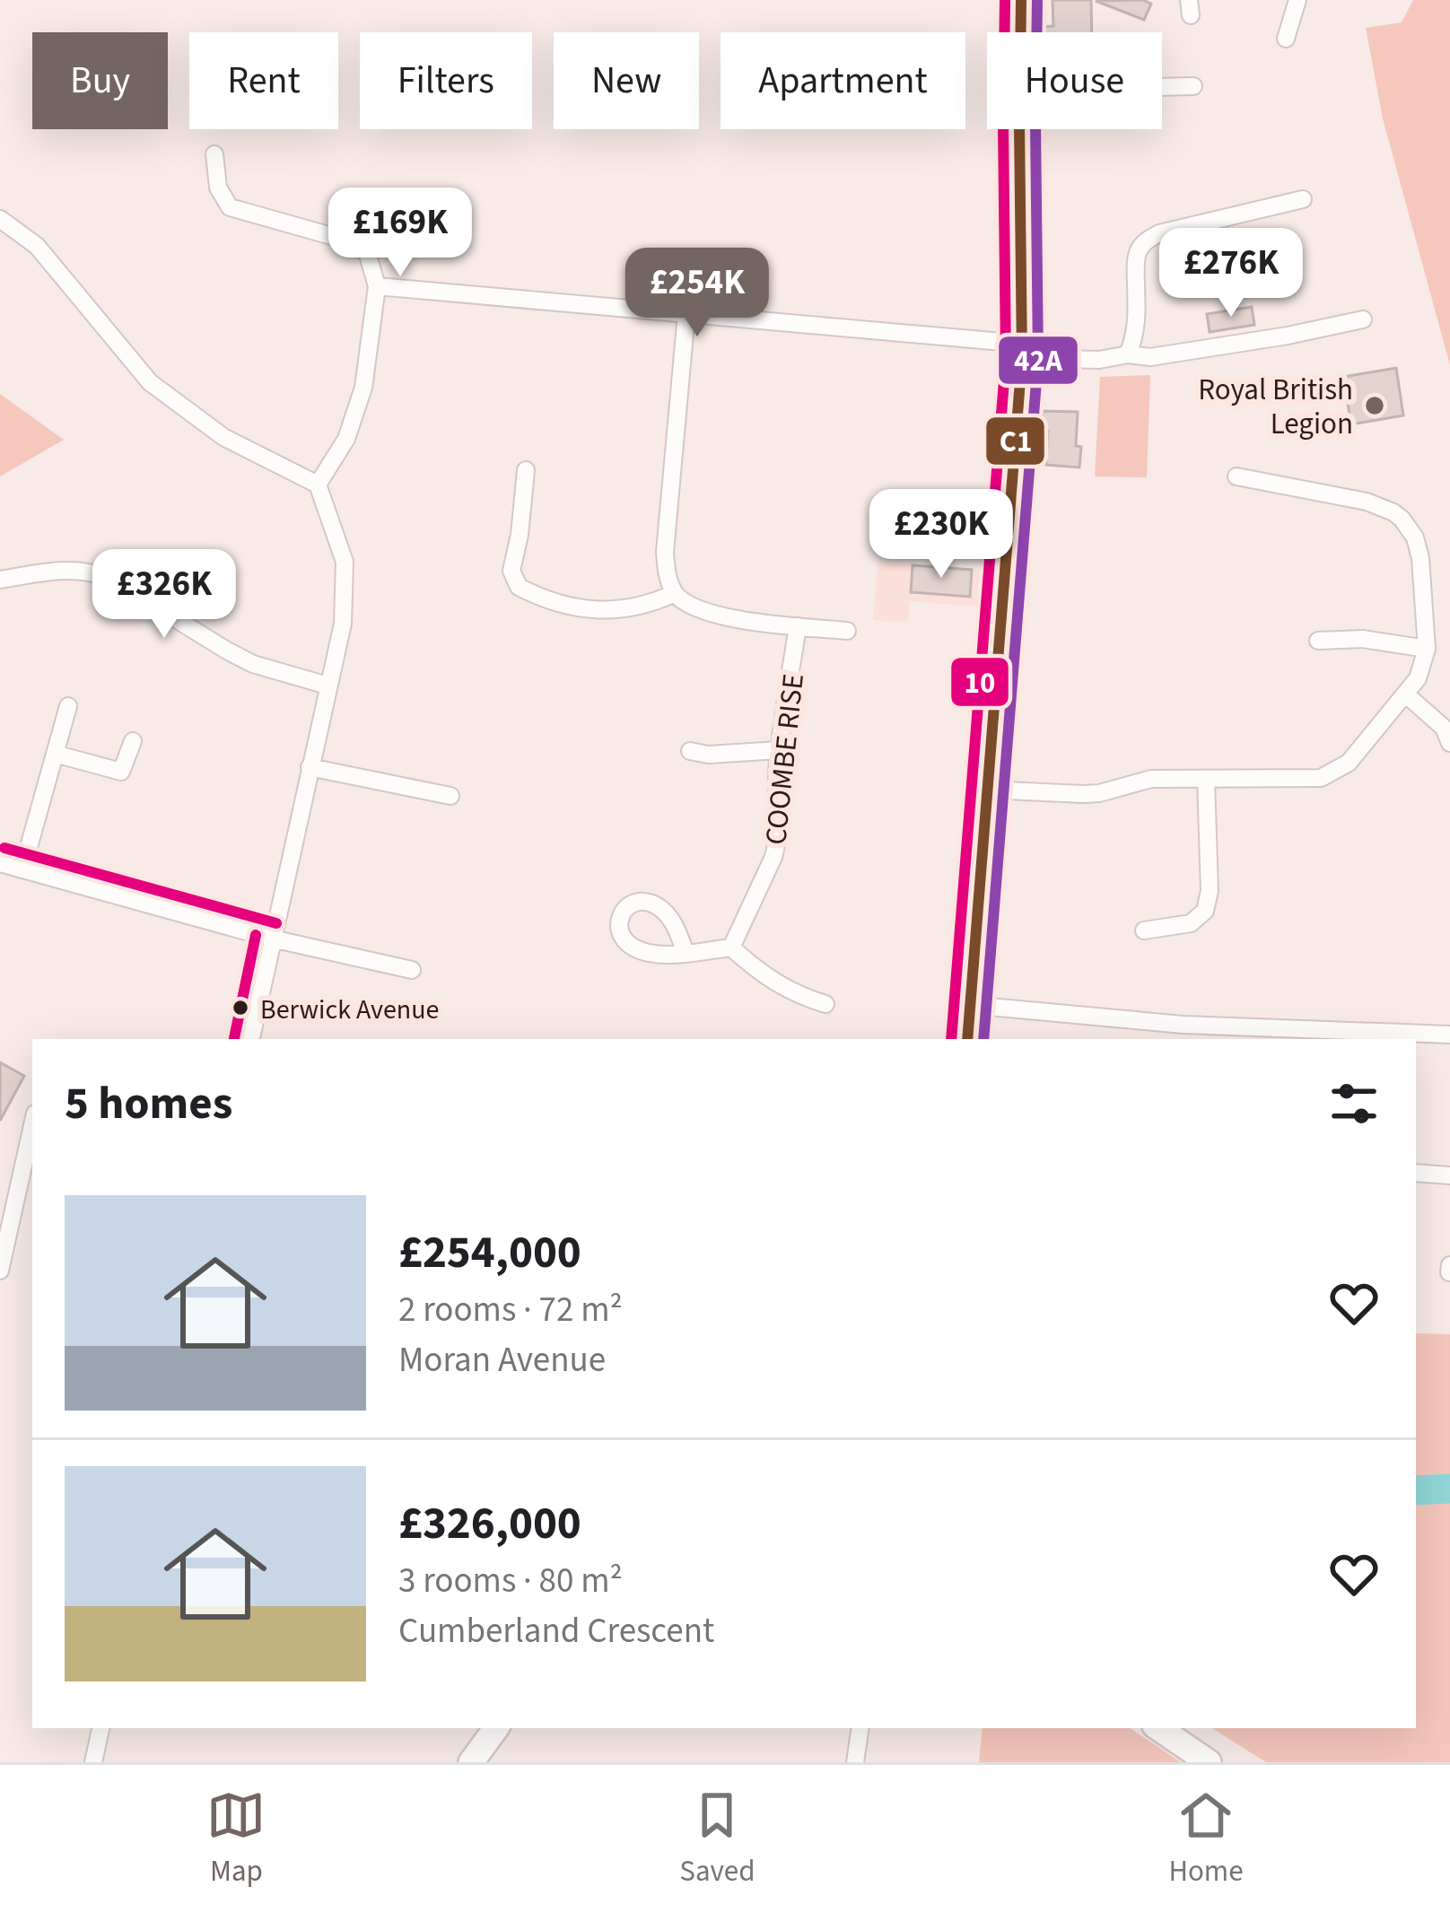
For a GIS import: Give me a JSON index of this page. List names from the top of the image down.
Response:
{
  "streets": {
    "street": ["COOMBE RISE"]
  },
  "places": ["Royal British Legion", "Berwick Avenue"],
  "lines": ["transit line C1", "transit line 42A", "transit line 10"],
  "page": {
    "chip": [
      "Buy",
      "Rent",
      "Filters",
      "New",
      "Apartment",
      "House"
    ],
    "price": [
      "£169K",
      "£276K",
      "£254K",
      "£230K",
      "£326K"
    ],
    "heading": "5 homes",
    "list": [
      {
        "name": "£254,000",
        "note": "2 rooms · 72 m² · Moran Avenue"
      },
      {
        "name": "£326,000",
        "note": "3 rooms · 80 m² · Cumberland Crescent"
      }
    ],
    "tabs": ["Map", "Saved", "Home"]
  }
}
